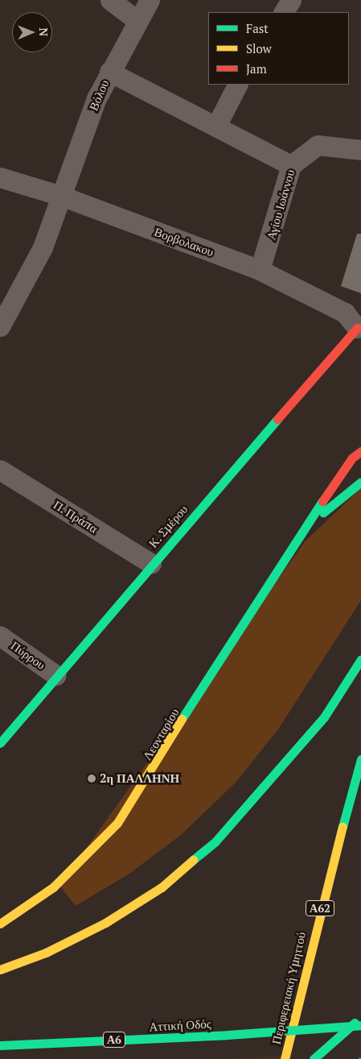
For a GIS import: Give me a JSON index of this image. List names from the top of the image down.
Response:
{
  "streets": {
    "main road": [
      "Κ. Σμέρου",
      "Λεονταρίου",
      "Α62",
      "Περιφερειακή Υμηττού",
      "Αττική Οδός",
      "Α6"
    ],
    "street": [
      "Βόλου",
      "Αγίου Ιωάννου",
      "Βορβολακου",
      "Π. Πράπα",
      "Πύρρου"
    ]
  },
  "crossings": [
    ["Βόλου", "Βορβολακου"],
    ["Αγίου Ιωάννου", "Βορβολακου"],
    ["Βορβολακου", "Κ. Σμέρου"],
    ["Π. Πράπα", "Κ. Σμέρου"],
    ["Κ. Σμέρου", "Πύρρου"]
  ],
  "places": ["2η ΠΑΛΛΗΝΗ"],
  "legend": ["Fast", "Slow", "Jam"],
  "north": "right"
}
